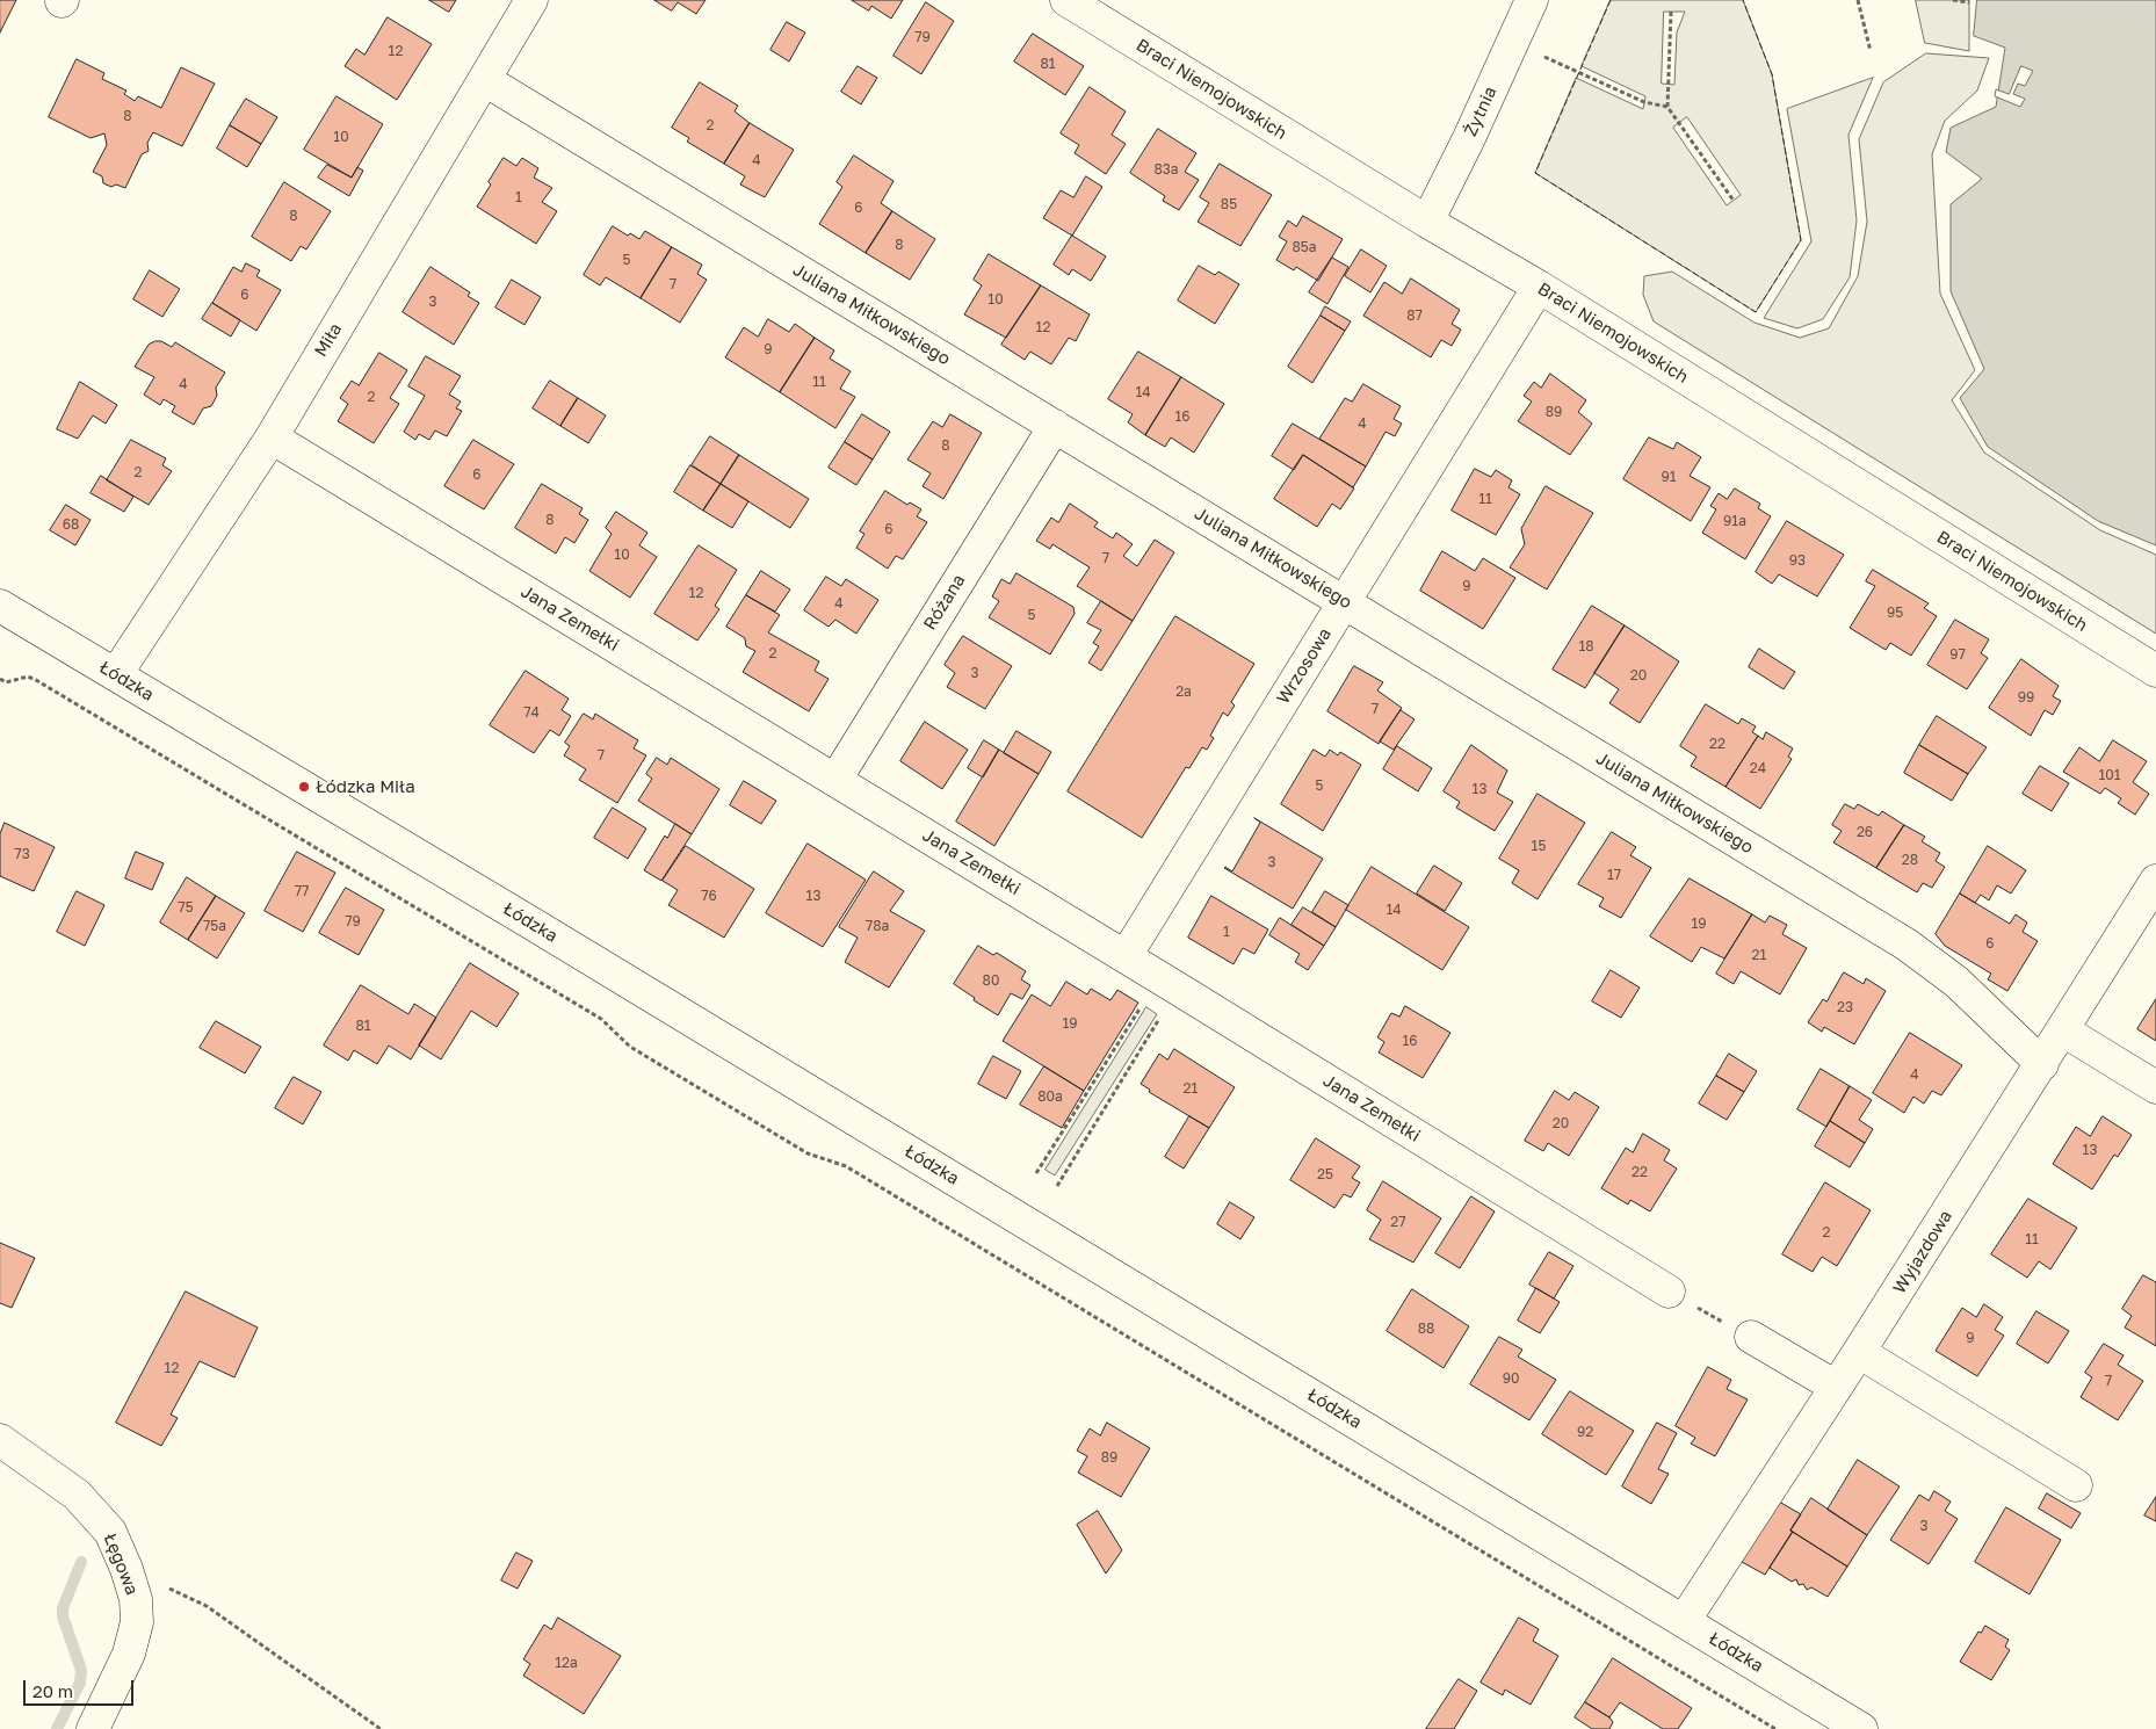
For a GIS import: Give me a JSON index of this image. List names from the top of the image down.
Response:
{
  "streets": {
    "street": [
      "Braci Niemojowskich",
      "Żytnia",
      "Juliana Miłkowskiego",
      "Miła",
      "Różana",
      "Jana Zemełki",
      "Wrzosowa",
      "Łódzka",
      "Wyjazdowa",
      "Łęgowa"
    ]
  },
  "crossings": [
    ["Braci Niemojowskich", "Żytnia"],
    ["Braci Niemojowskich", "Wrzosowa"],
    ["Juliana Miłkowskiego", "Miła"],
    ["Juliana Miłkowskiego", "Różana"],
    ["Juliana Miłkowskiego", "Wrzosowa"],
    ["Juliana Miłkowskiego", "Wyjazdowa"],
    ["Miła", "Jana Zemełki"],
    ["Miła", "Łódzka"],
    ["Różana", "Jana Zemełki"],
    ["Jana Zemełki", "Wrzosowa"],
    ["Łódzka", "Wyjazdowa"]
  ],
  "places": ["Łódzka Miła"],
  "house_numbers": [
    "79",
    "12",
    "81",
    "8",
    "2",
    "10",
    "4",
    "83a",
    "1",
    "85",
    "6",
    "8",
    "8",
    "85a",
    "5",
    "7",
    "6",
    "10",
    "3",
    "87",
    "12",
    "9",
    "11",
    "4",
    "14",
    "2",
    "89",
    "16",
    "4",
    "8",
    "2",
    "6",
    "91",
    "11",
    "8",
    "91a",
    "68",
    "6",
    "10",
    "7",
    "93",
    "9",
    "12",
    "4",
    "95",
    "5",
    "18",
    "2",
    "97",
    "3",
    "20",
    "2a",
    "99",
    "7",
    "74",
    "22",
    "7",
    "24",
    "101",
    "5",
    "13",
    "26",
    "15",
    "73",
    "28",
    "3",
    "17",
    "77",
    "76",
    "13",
    "75",
    "14",
    "79",
    "19",
    "75a",
    "78a",
    "1",
    "6",
    "21",
    "80",
    "23",
    "19",
    "81",
    "16",
    "4",
    "21",
    "80a",
    "20",
    "13",
    "22",
    "25",
    "27",
    "2",
    "11",
    "88",
    "9",
    "12",
    "90",
    "7",
    "92",
    "89",
    "3",
    "12a"
  ],
  "scale_bar": "20 m"
}
